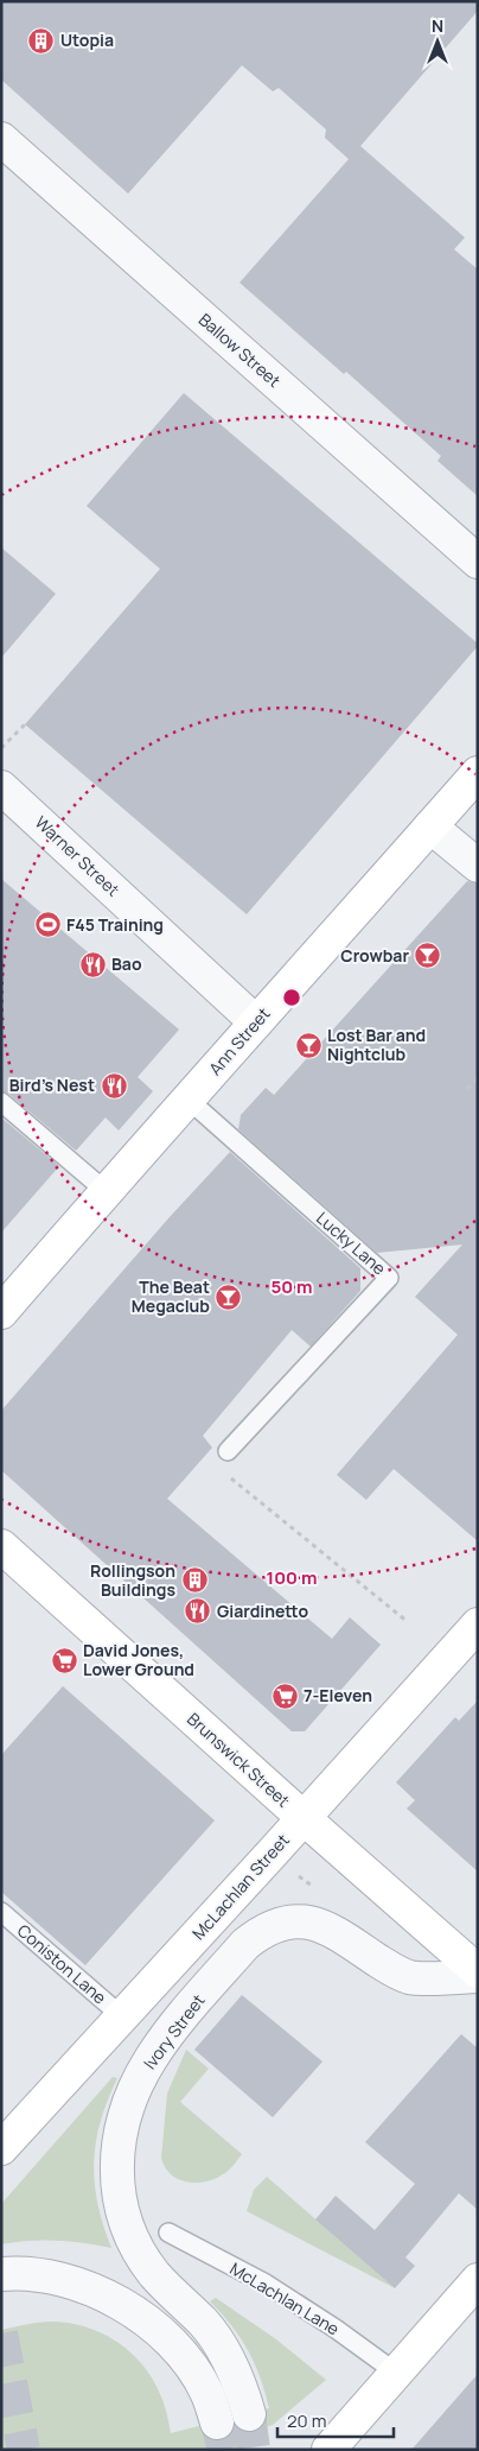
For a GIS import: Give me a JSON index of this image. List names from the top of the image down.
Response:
{
  "streets": {
    "main road": ["Ann Street", "Brunswick Street", "McLachlan Street"],
    "street": ["Ballow Street", "Warner Street", "Ivory Street"],
    "lane": ["Lucky Lane", "Coniston Lane", "McLachlan Lane"]
  },
  "crossings": [
    ["Warner Street", "Ann Street"],
    ["Ann Street", "Lucky Lane"],
    ["Brunswick Street", "McLachlan Street"],
    ["McLachlan Street", "Coniston Lane"]
  ],
  "places": {
    "building": ["Utopia", "Rollingson Buildings"],
    "sports": ["F45 Training"],
    "bar": ["Crowbar", "Lost Bar and Nightclub", "The Beat Megaclub"],
    "restaurant": ["Bao", "Bird's Nest", "Giardinetto"],
    "supermarket": ["David Jones, Lower Ground", "7-Eleven"]
  },
  "scale_bar": "20 m",
  "north": "top",
  "rings": ["50 m", "100 m"]
}
